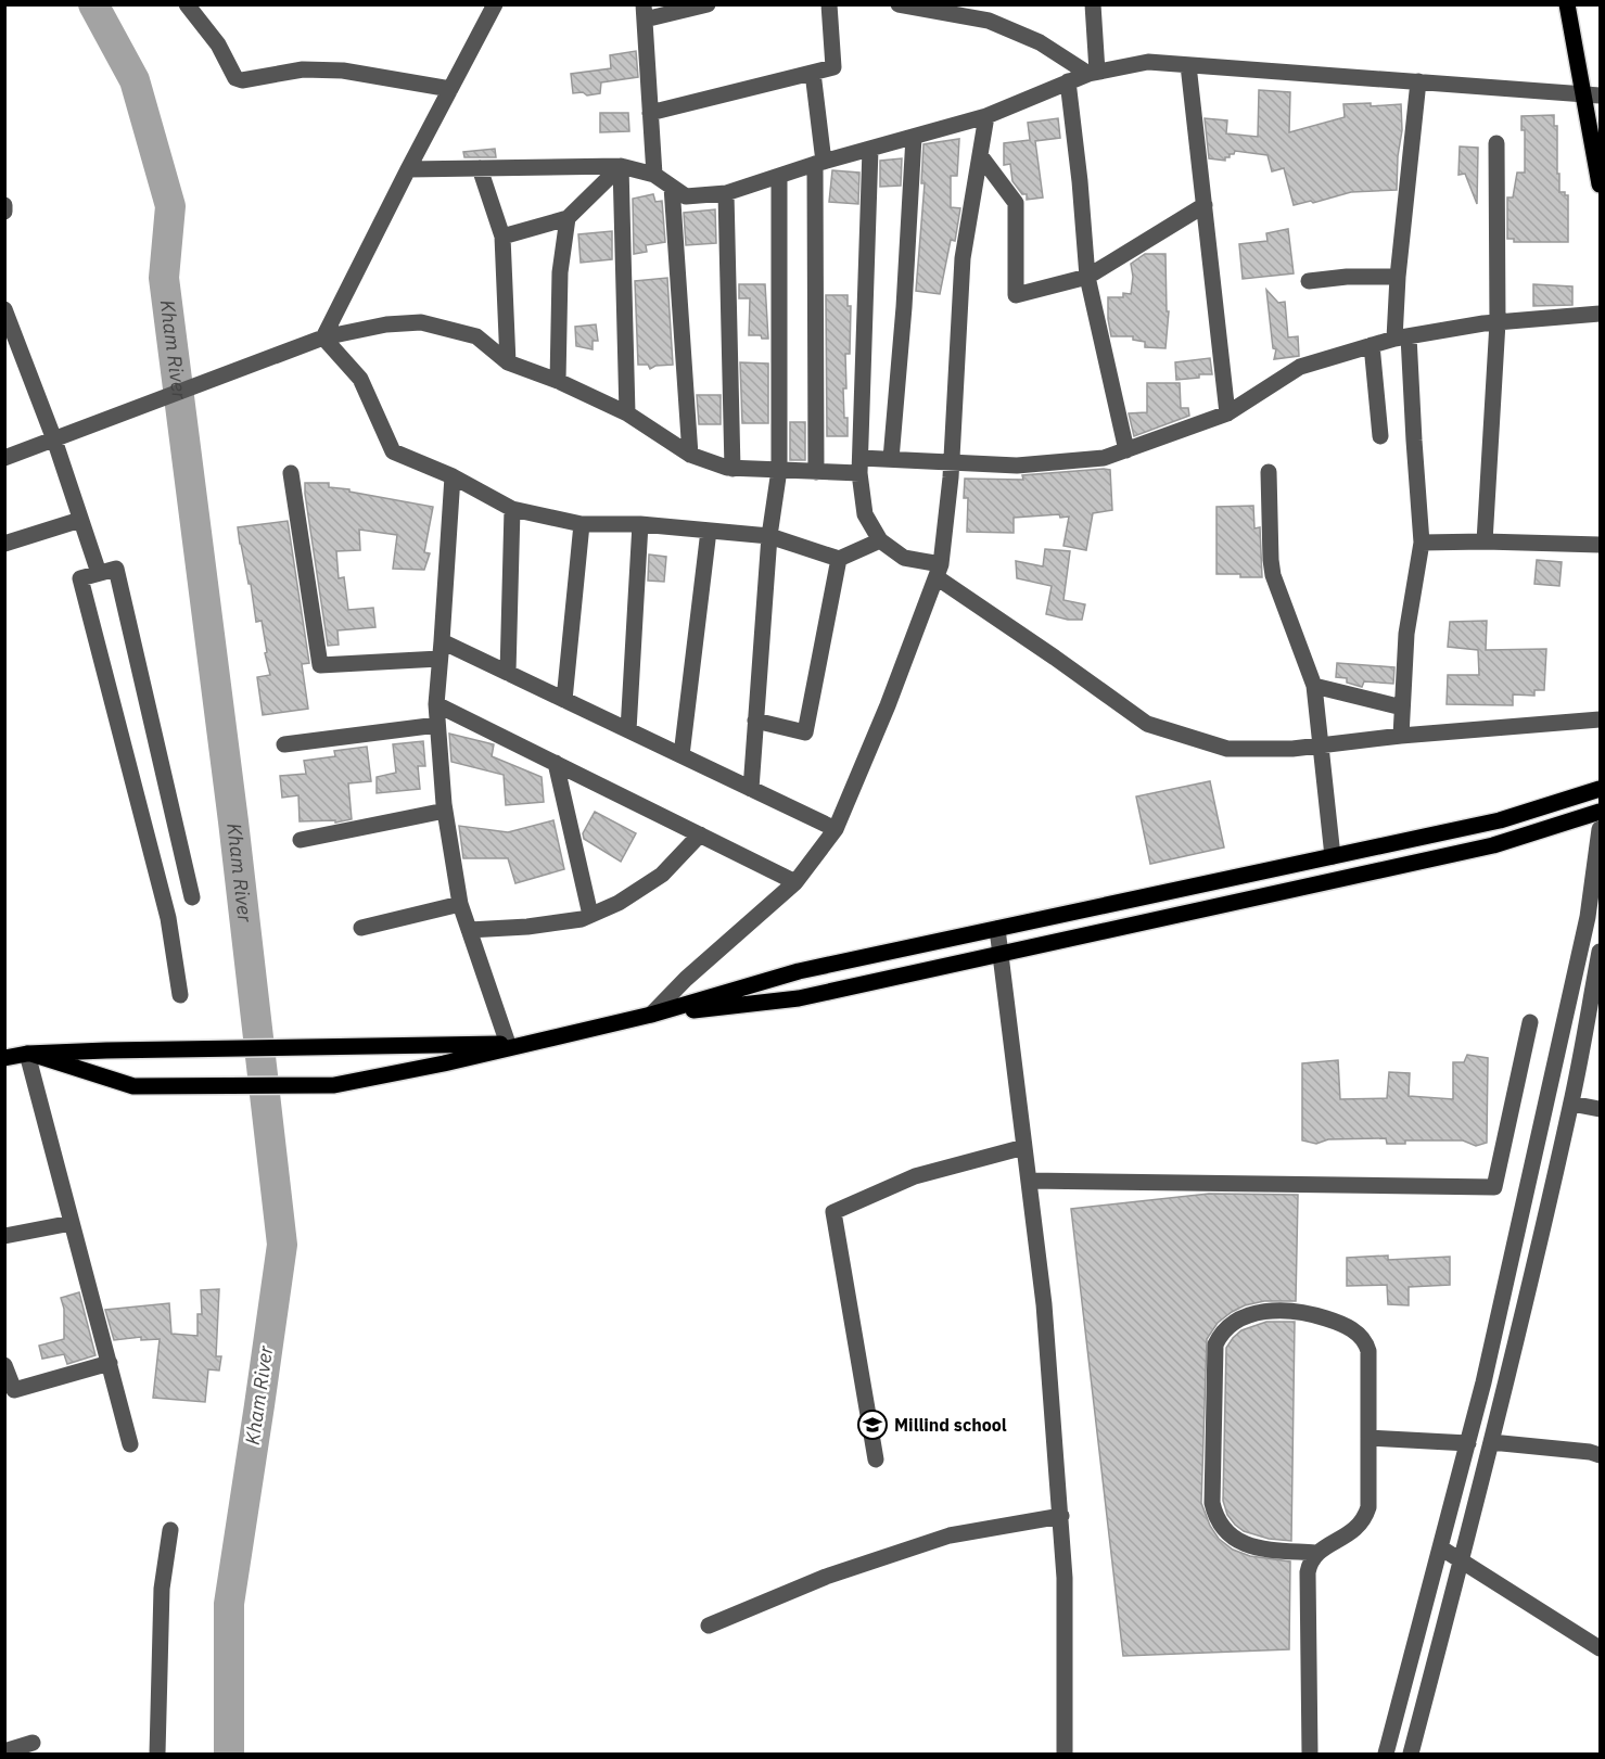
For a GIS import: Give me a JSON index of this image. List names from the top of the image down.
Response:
{
  "water": ["Kham River"],
  "places": {
    "school or university": ["Millind school"]
  }
}
